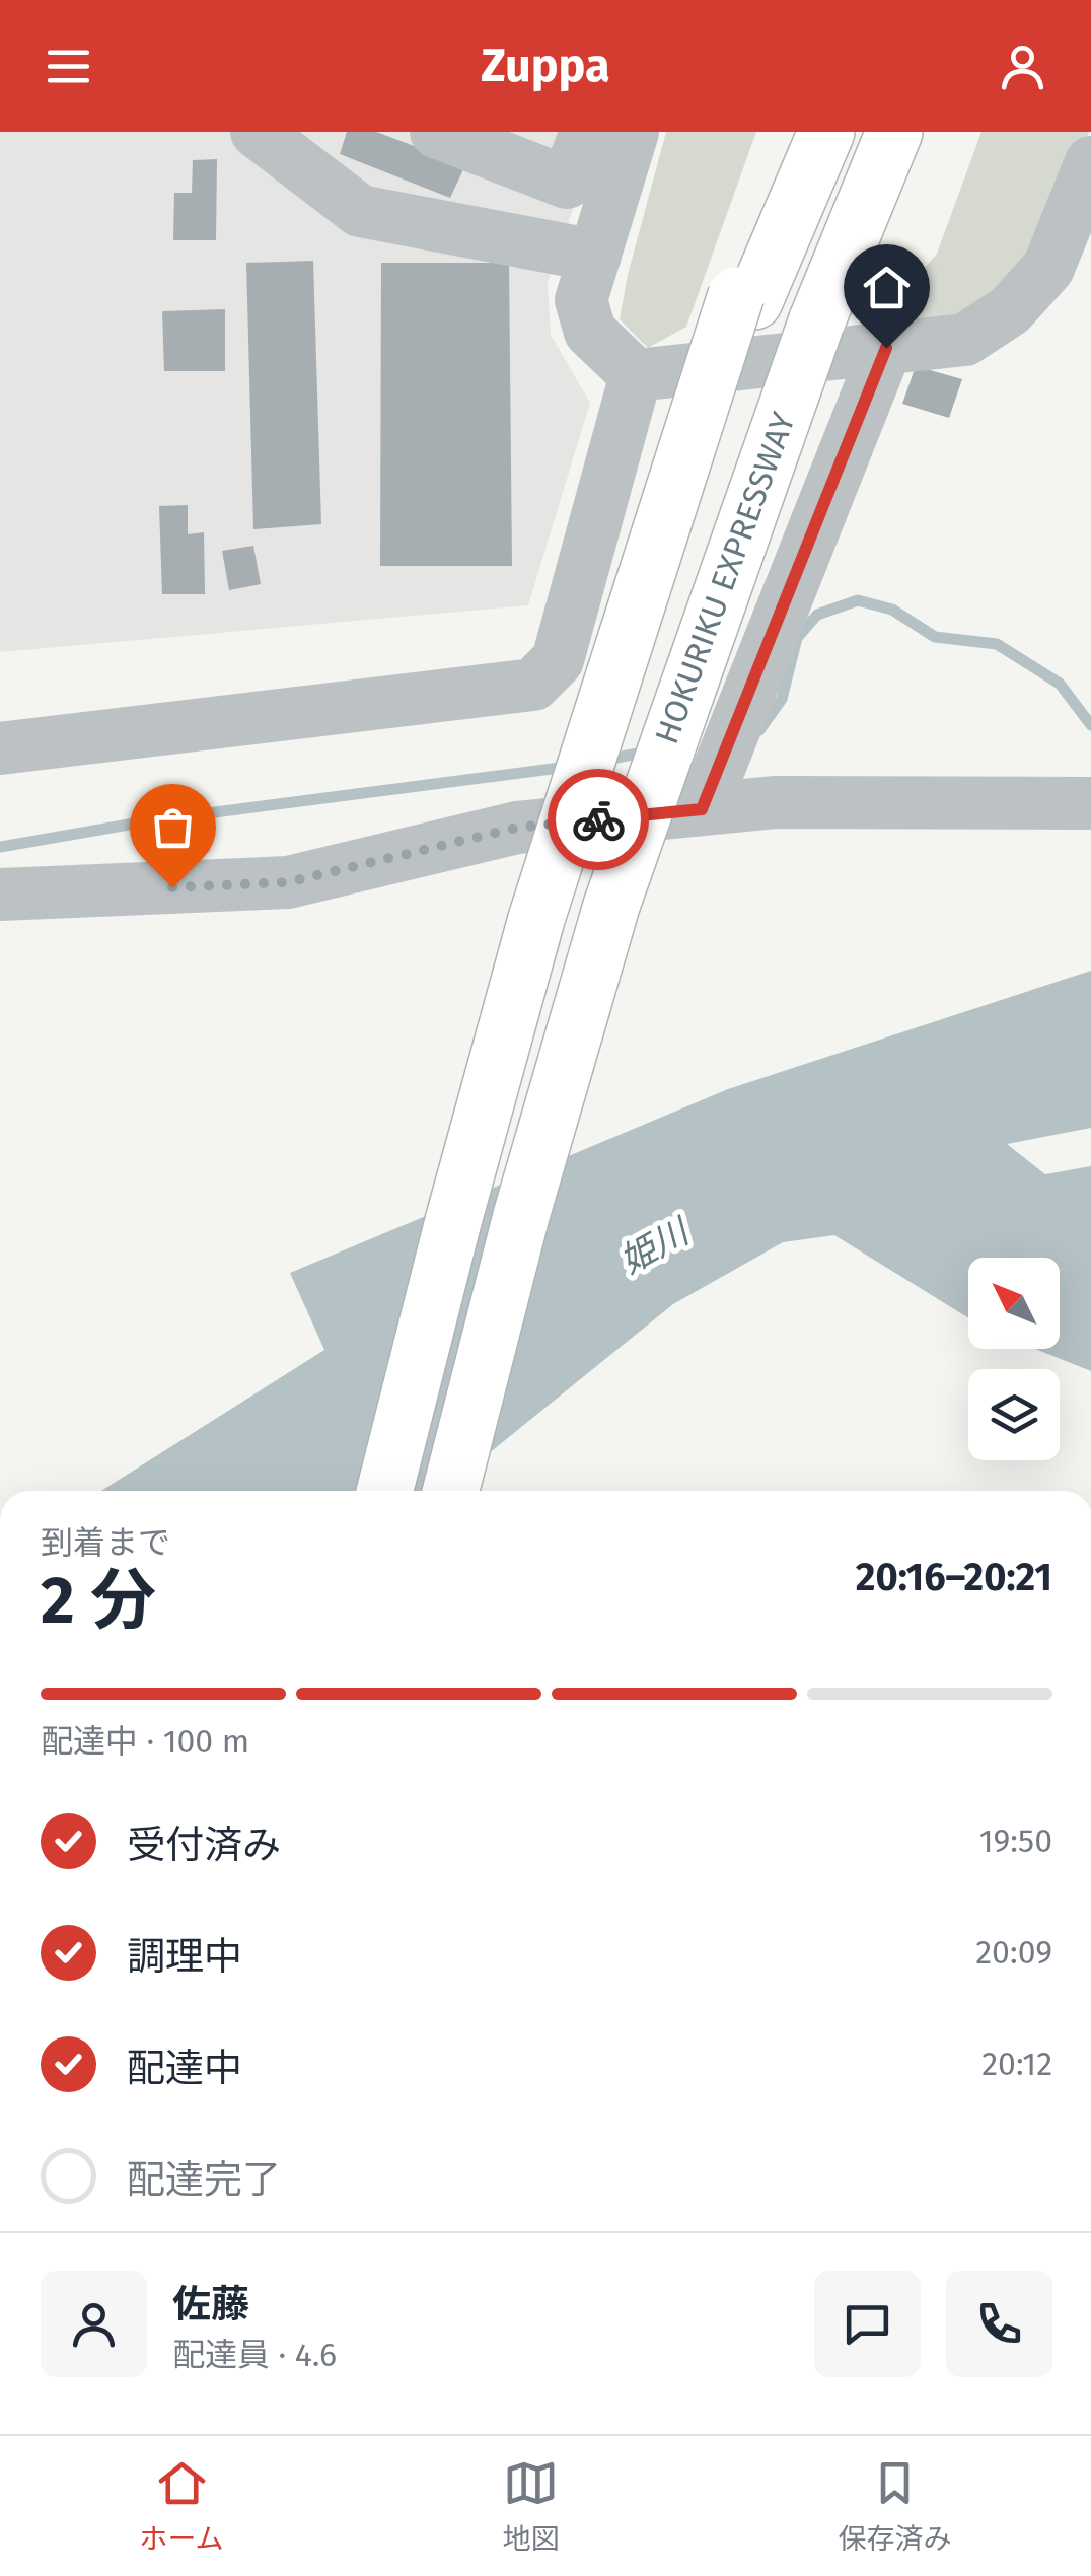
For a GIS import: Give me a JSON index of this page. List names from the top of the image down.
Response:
{
  "streets": {
    "highway": ["HOKURIKU EXPRESSWAY"]
  },
  "water": ["姫川"],
  "north": "top left",
  "page": {
    "header": "Zuppa",
    "heading": ["2 分", "到着まで", "20:16–20:21"],
    "panel": ["佐藤", "配達員 · 4.6"],
    "bar": "配達中 · 100 m",
    "list": [
      ["受付済み", "19:50"],
      ["調理中", "20:09"],
      ["配達中", "20:12"],
      "配達完了"
    ],
    "tabs": ["ホーム", "地図", "保存済み"]
  }
}
